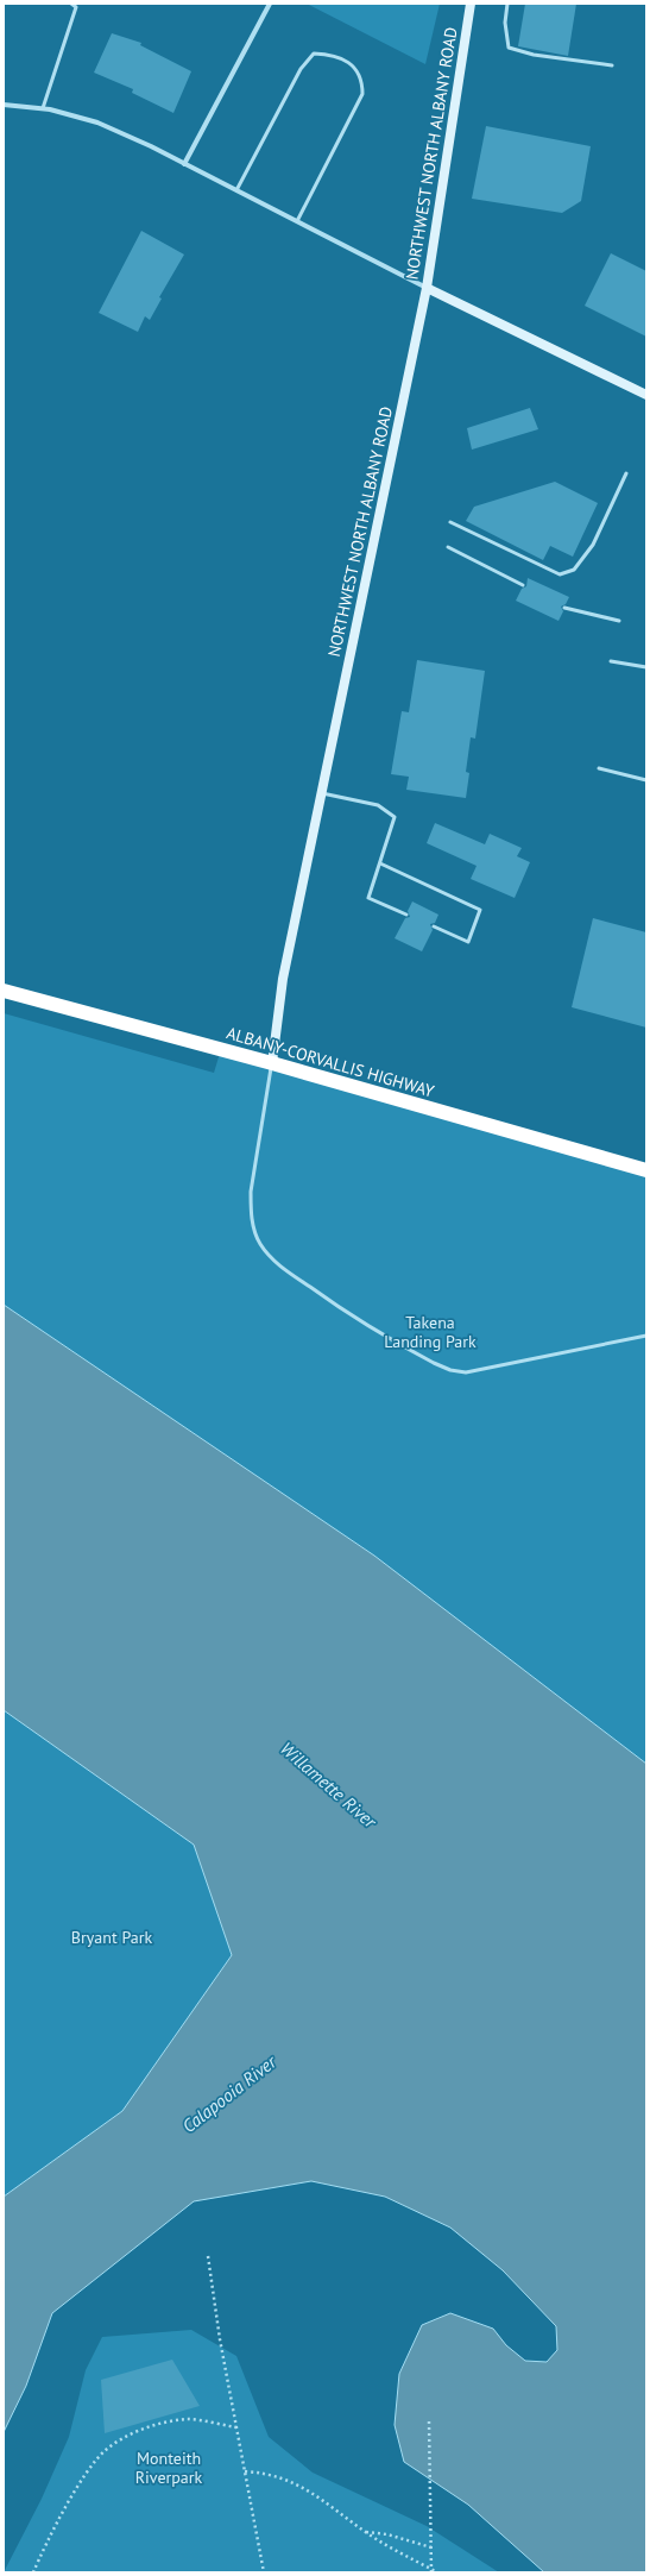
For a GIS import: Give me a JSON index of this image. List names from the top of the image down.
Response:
{
  "streets": {
    "highway": ["ALBANY-CORVALLIS HIGHWAY"],
    "main road": ["NORTHWEST NORTH ALBANY ROAD"]
  },
  "crossings": [
    ["NORTHWEST NORTH ALBANY ROAD", "ALBANY-CORVALLIS HIGHWAY"]
  ],
  "water": ["Willamette River", "Calapooia River"],
  "parks": ["Takena Landing Park", "Bryant Park", "Monteith Riverpark"]
}
